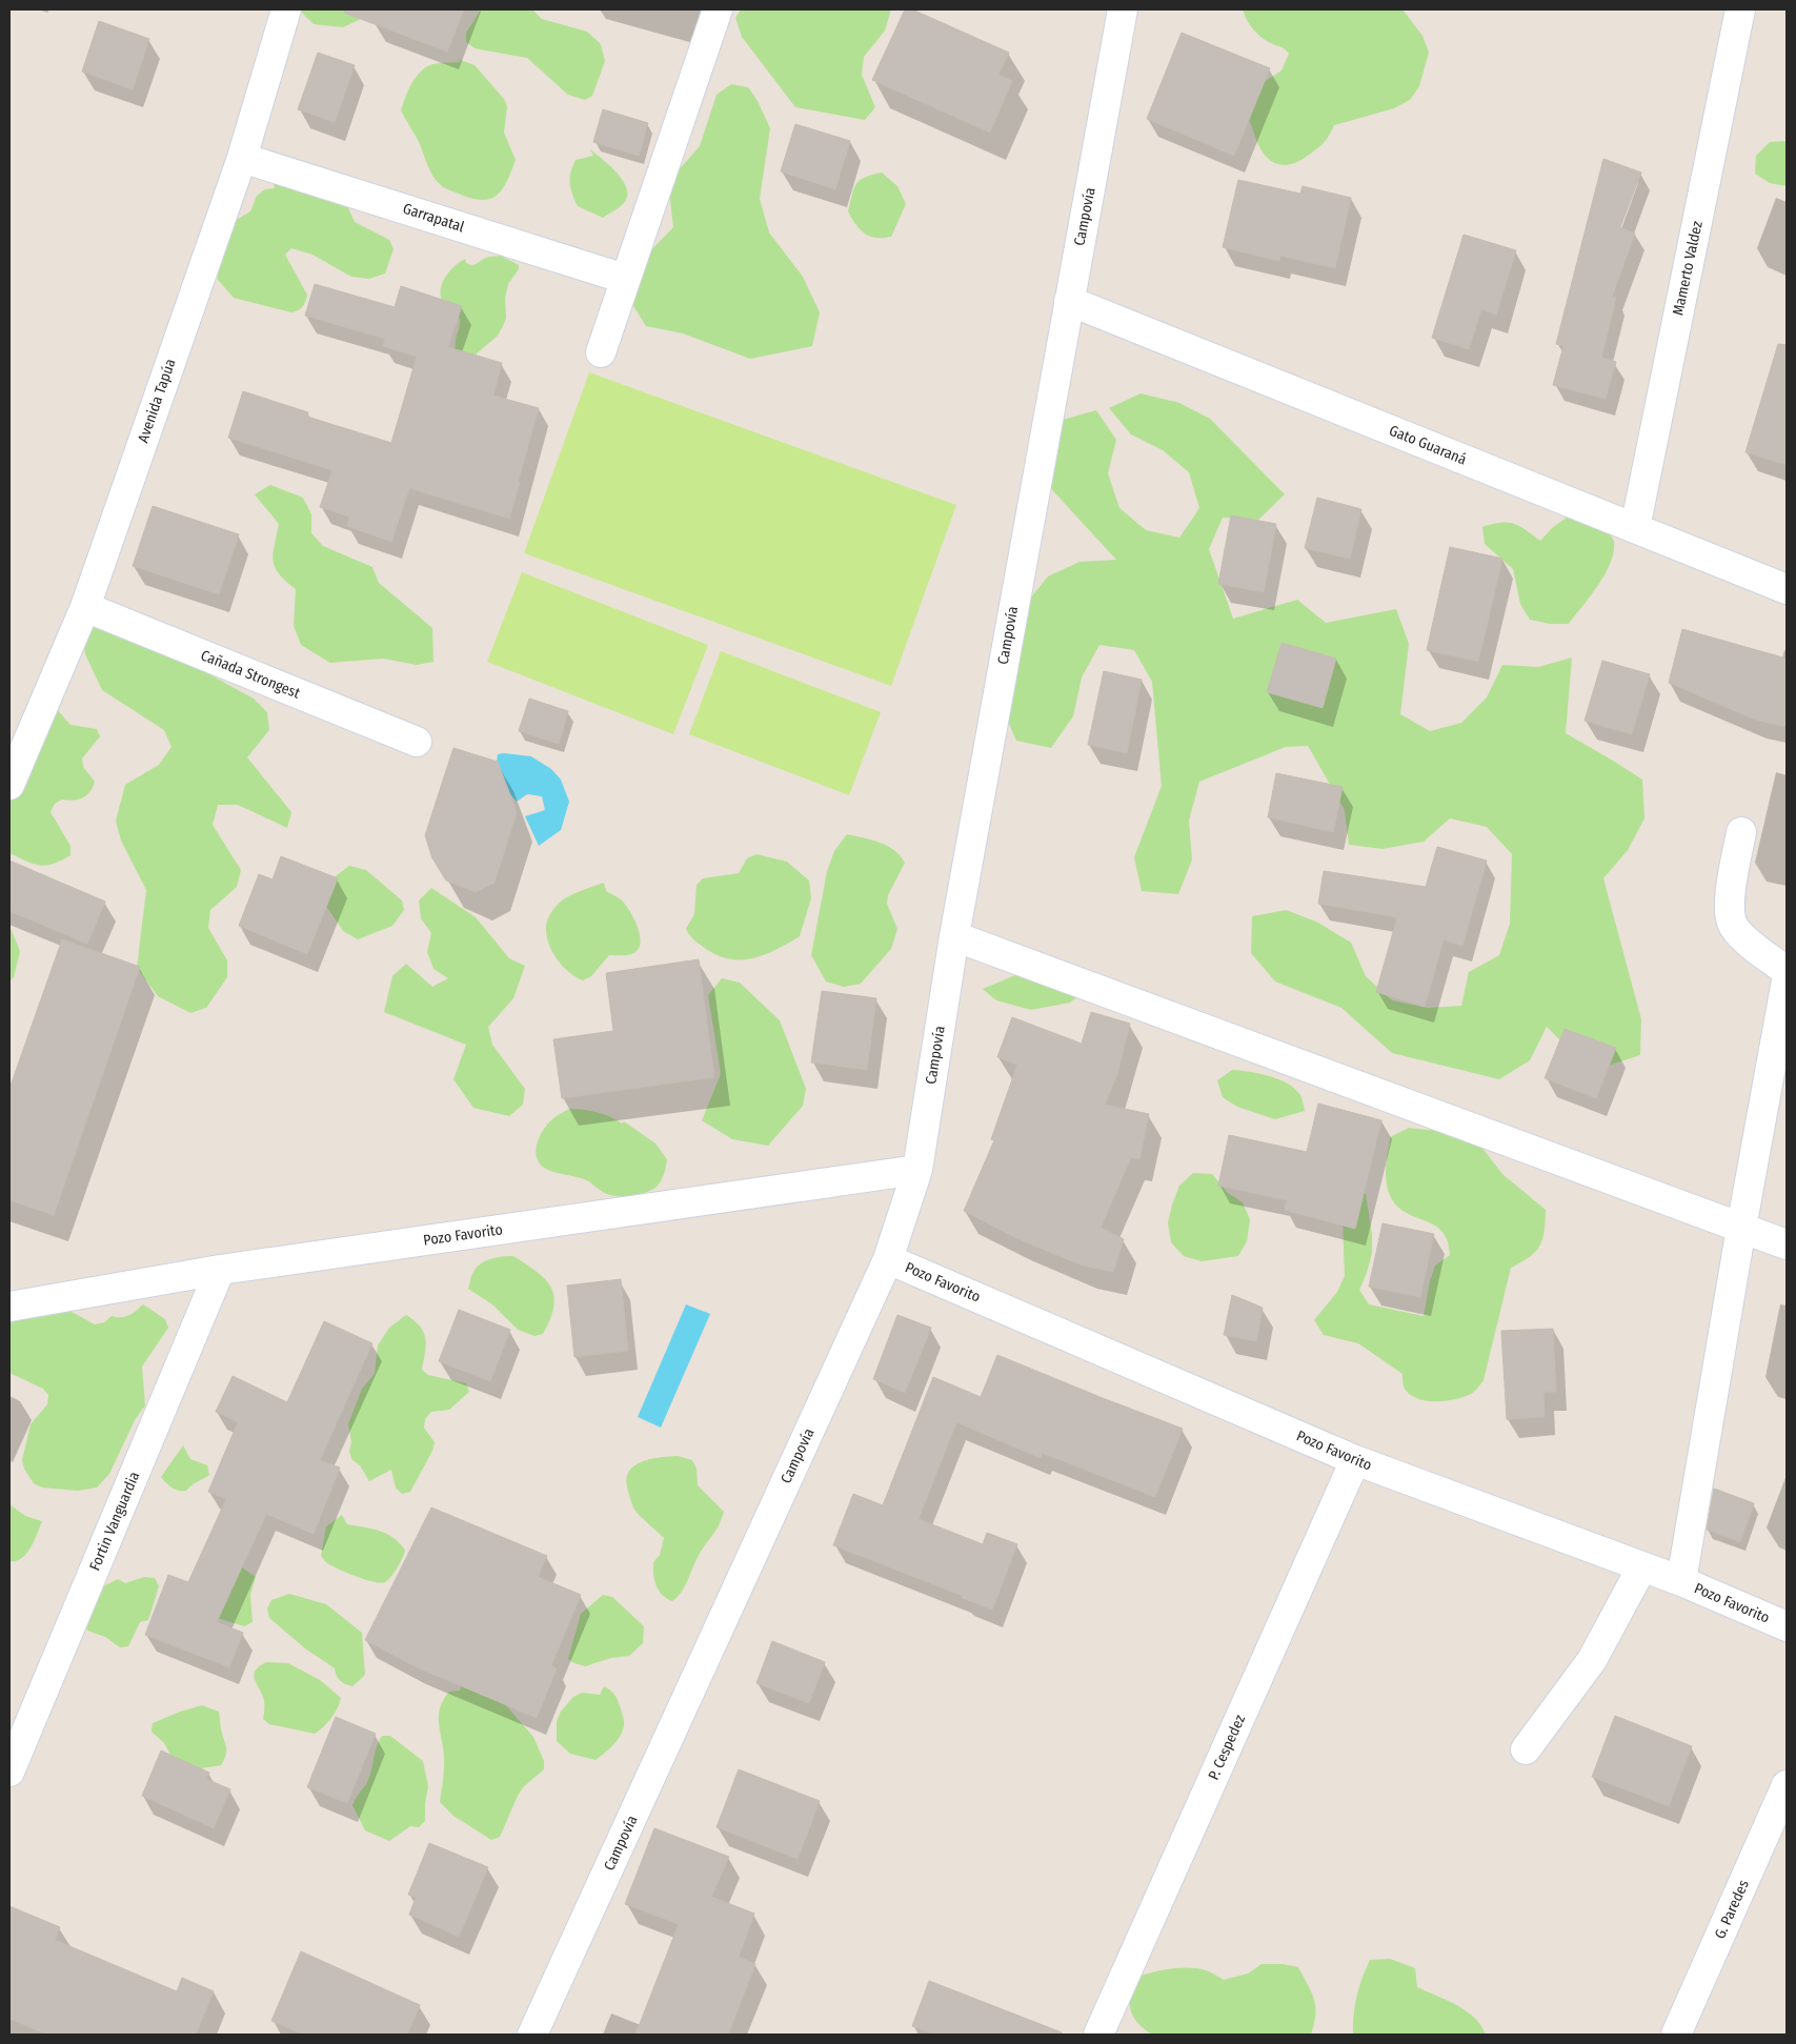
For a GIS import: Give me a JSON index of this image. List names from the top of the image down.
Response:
{
  "streets": {
    "street": [
      "Campovía",
      "Garrapatal",
      "Mamerto Valdez",
      "Avenida Tapúa",
      "Gato Guaraná",
      "Cañada Strongest",
      "Pozo Favorito",
      "Fortin Vanguardia",
      "P. Cespedez",
      "G. Paredes"
    ]
  },
  "crossings": [
    ["Campovía", "Gato Guaraná"],
    ["Campovía", "Pozo Favorito"],
    ["Garrapatal", "Avenida Tapúa"],
    ["Mamerto Valdez", "Gato Guaraná"],
    ["Avenida Tapúa", "Cañada Strongest"],
    ["Pozo Favorito", "Fortin Vanguardia"],
    ["Pozo Favorito", "P. Cespedez"]
  ]
}
